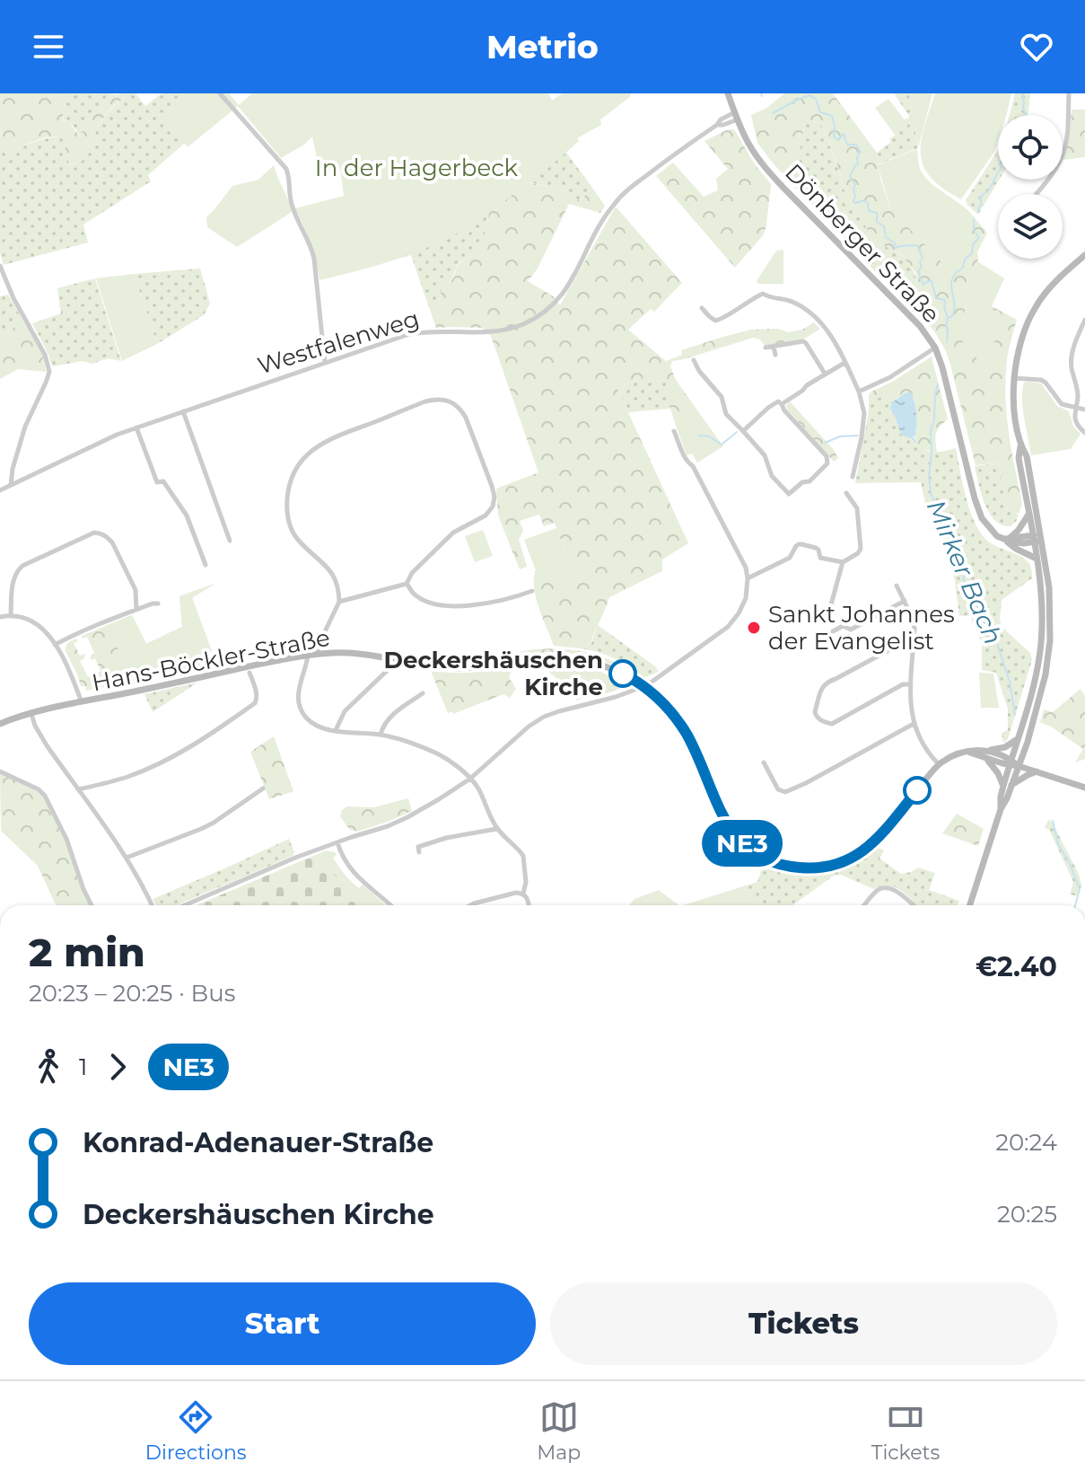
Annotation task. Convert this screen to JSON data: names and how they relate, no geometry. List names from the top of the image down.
{
  "streets": {
    "street": ["Dönberger Straße", "Westfalenweg", "Hans-Böckler-Straße"]
  },
  "crossings": [
    ["Dönberger Straße", "Westfalenweg"]
  ],
  "water": ["Mirker Bach"],
  "parks": ["In der Hagerbeck"],
  "places": ["Sankt Johannes der Evangelist", "Deckershäuschen Kirche"],
  "lines": ["bus line NE3"],
  "page": {
    "header": "Metrio",
    "on_map": "NE3",
    "heading": ["2 min", "20:23 – 20:25 · Bus", "€2.40"],
    "legs": ["1", "NE3"],
    "list": [
      {
        "name": "Konrad-Adenauer-Straße",
        "value": "20:24"
      },
      {
        "name": "Deckershäuschen Kirche",
        "value": "20:25"
      }
    ],
    "buttons": ["Start", "Tickets"],
    "tabs": ["Directions", "Map", "Tickets"]
  }
}
